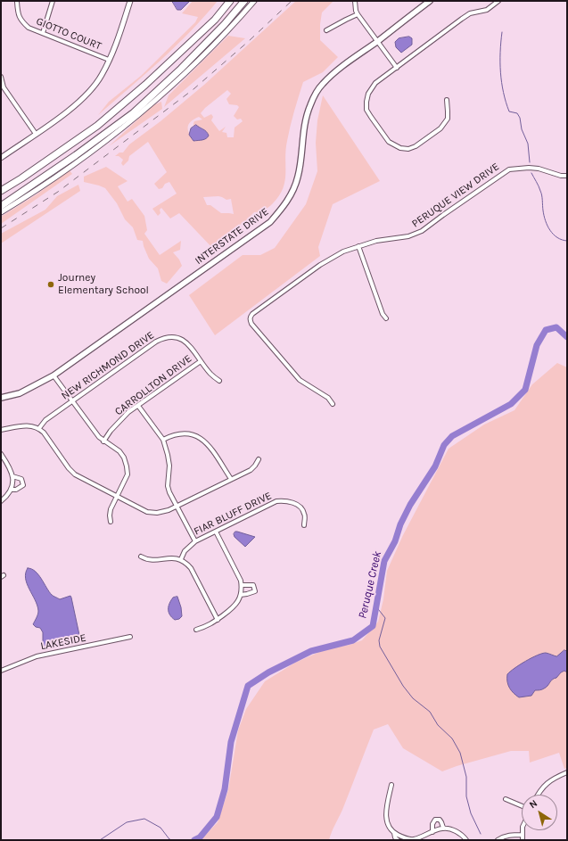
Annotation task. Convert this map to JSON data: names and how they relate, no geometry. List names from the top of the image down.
{
  "streets": {
    "main road": ["INTERSTATE DRIVE"],
    "street": [
      "GIOTTO COURT",
      "PERUQUE VIEW DRIVE",
      "NEW RICHMOND DRIVE",
      "CARROLLTON DRIVE",
      "FIAR BLUFF DRIVE",
      "LAKESIDE"
    ]
  },
  "crossings": [
    ["NEW RICHMOND DRIVE", "CARROLLTON DRIVE"]
  ],
  "water": ["Peruque Creek"],
  "places": ["Journey Elementary School"],
  "north": "top left"
}
